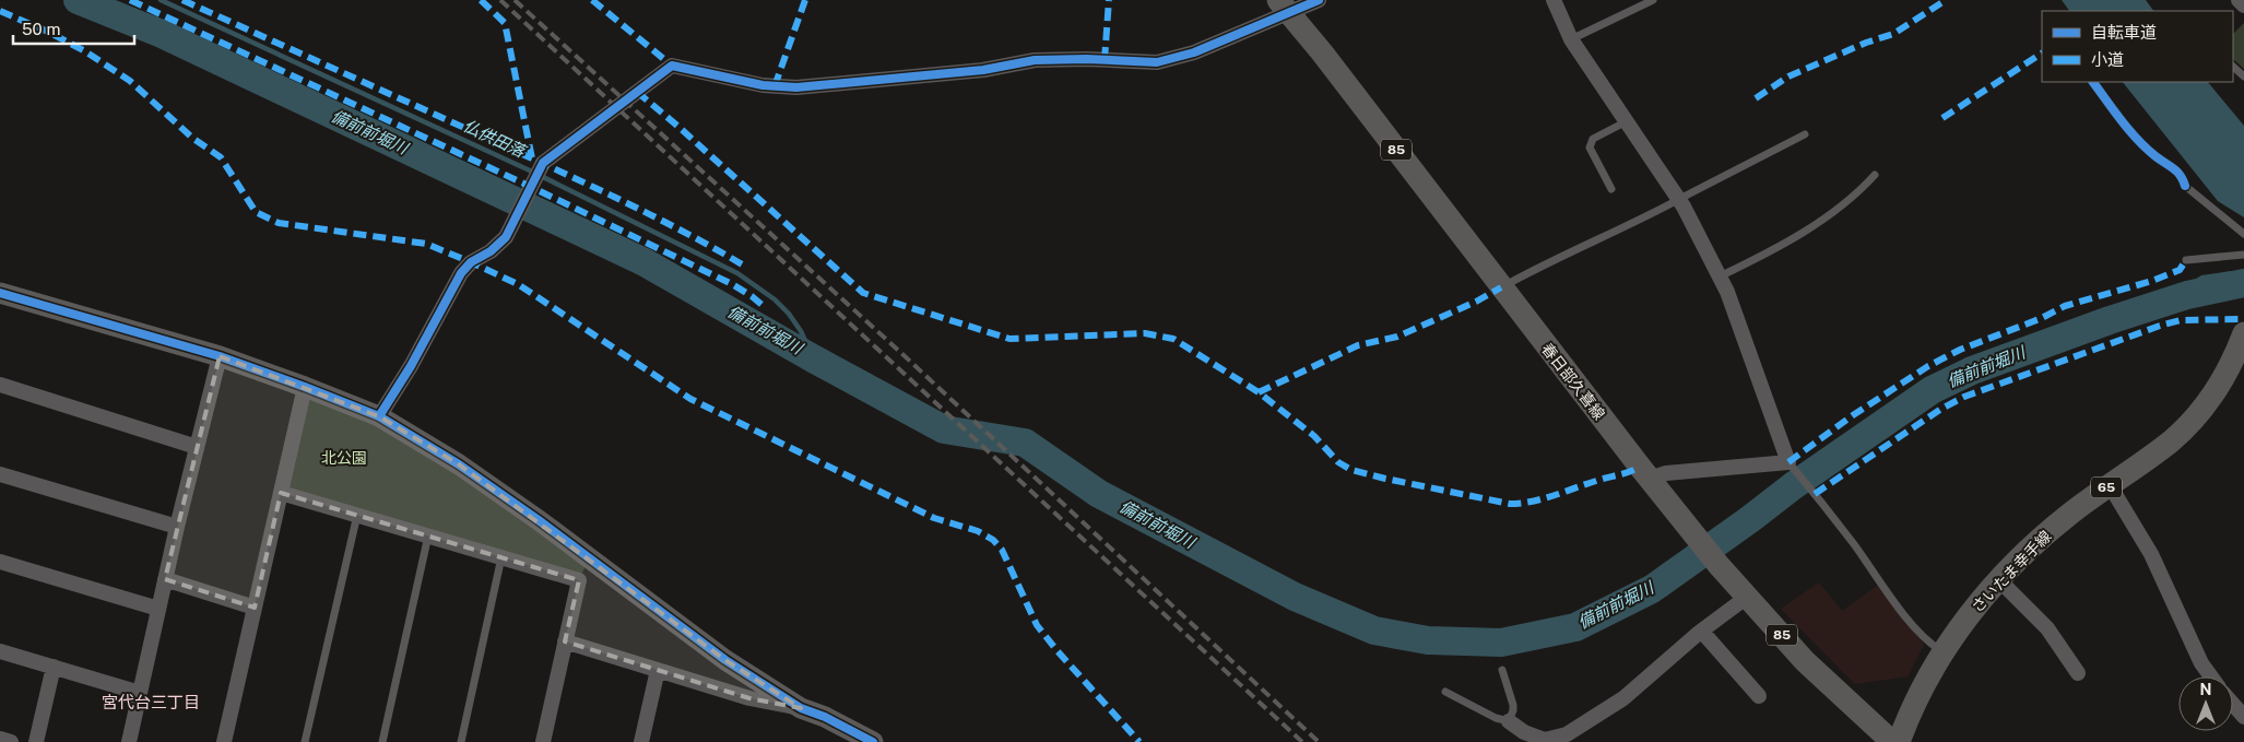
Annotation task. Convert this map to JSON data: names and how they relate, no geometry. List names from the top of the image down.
{
  "streets": {
    "main road": [
      "85",
      "春日部久喜線",
      "65",
      "さいたま幸手線"
    ]
  },
  "districts": ["宮代台三丁目"],
  "water": ["備前前堀川", "仏供田落"],
  "parks": ["北公園"],
  "legend": ["自転車道", "小道"],
  "scale_bar": "50 m",
  "north": "top"
}
